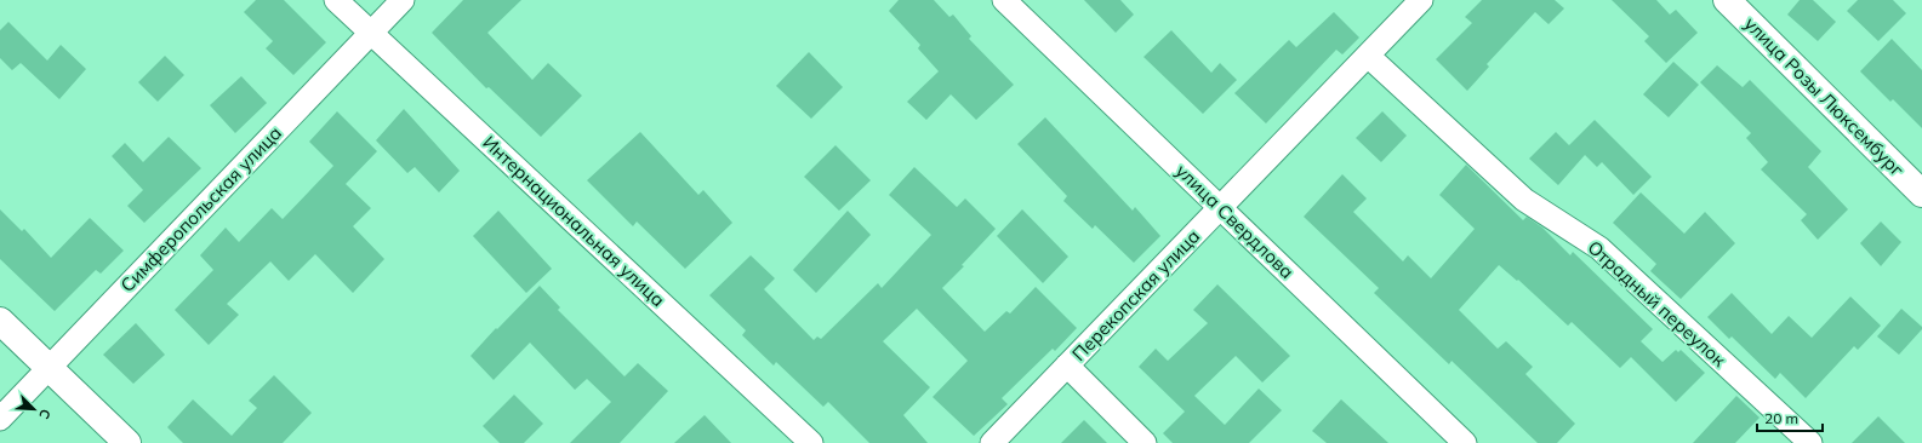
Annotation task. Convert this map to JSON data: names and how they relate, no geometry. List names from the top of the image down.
{
  "streets": {
    "main road": ["улица Розы Люксембург"],
    "street": [
      "Симферопольская улица",
      "Интернациональная улица",
      "улица Свердлова",
      "Перекопская улица",
      "Отрадный переулок"
    ]
  },
  "crossings": [
    ["Симферопольская улица", "Интернациональная улица"],
    ["улица Свердлова", "Перекопская улица"],
    ["Перекопская улица", "Отрадный переулок"]
  ],
  "scale_bar": "20 m",
  "north": "bottom right"
}
